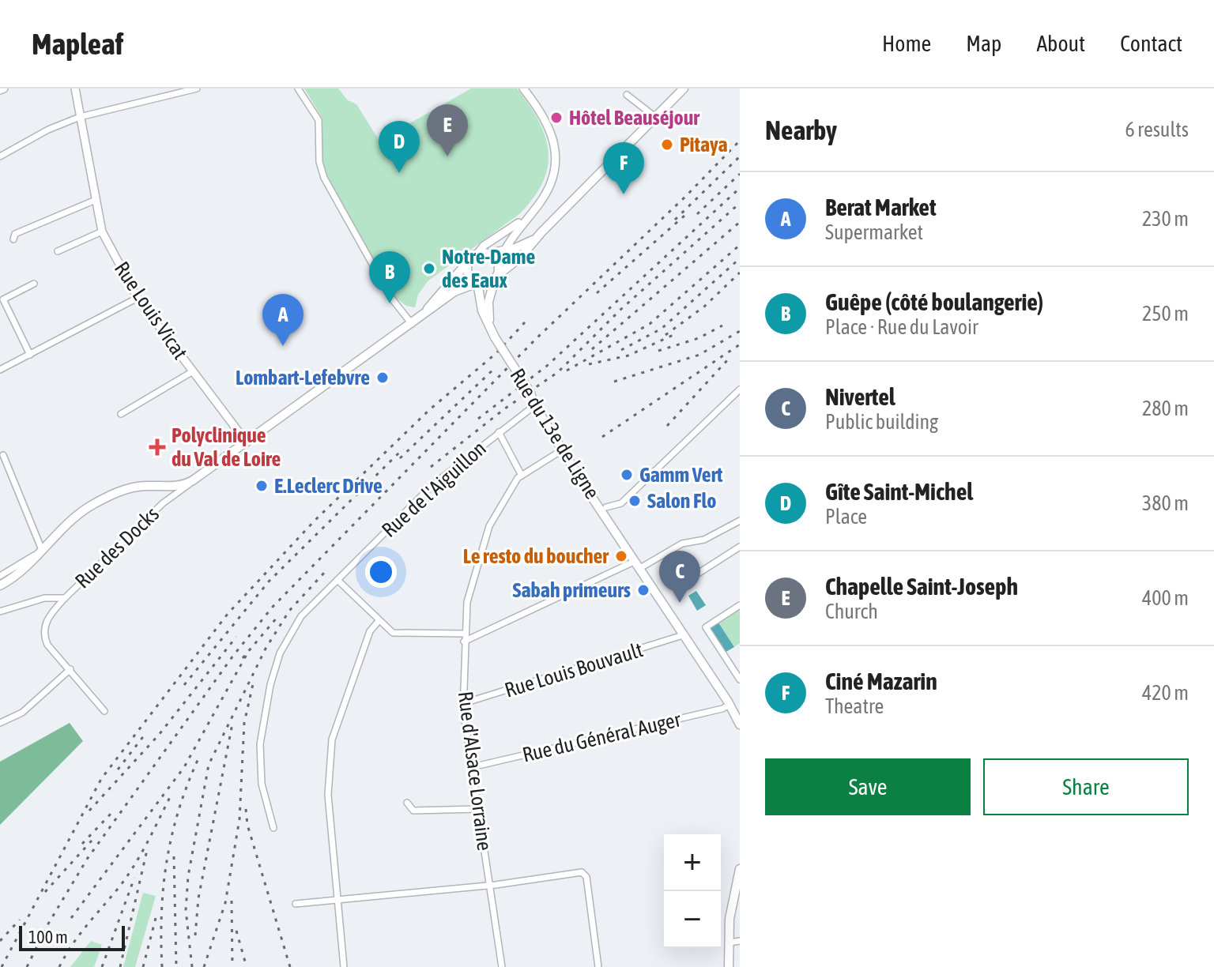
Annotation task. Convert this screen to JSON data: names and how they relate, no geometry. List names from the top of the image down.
{
  "streets": {
    "main road": ["Rue du 13e de Ligne"],
    "street": [
      "Rue Louis Vicat",
      "Rue de l'Aiguillon",
      "Rue des Docks",
      "Rue Louis Bouvault",
      "Rue du Général Auger",
      "Rue d'Alsace Lorraine"
    ]
  },
  "crossings": [
    ["Rue du 13e de Ligne", "Rue de l'Aiguillon"],
    ["Rue du 13e de Ligne", "Rue Louis Bouvault"],
    ["Rue du 13e de Ligne", "Rue du Général Auger"],
    ["Rue du 13e de Ligne", "Rue d'Alsace Lorraine"],
    ["Rue Louis Bouvault", "Rue d'Alsace Lorraine"],
    ["Rue du Général Auger", "Rue d'Alsace Lorraine"]
  ],
  "places": {
    "other": [
      "Hôtel Beauséjour",
      "Pitaya",
      "Notre-Dame des Eaux",
      "Lombart-Lefebvre",
      "Gamm Vert",
      "E.Leclerc Drive",
      "Salon Flo",
      "Le resto du boucher",
      "Sabah primeurs"
    ],
    "health": ["Polyclinique du Val de Loire"]
  },
  "scale_bar": "100 m",
  "page": {
    "header": "Mapleaf",
    "nav": [
      "Home",
      "Map",
      "About",
      "Contact"
    ],
    "heading": ["Nearby", "6 results"],
    "pins": [
      "E",
      "D",
      "F",
      "B",
      "A",
      "C"
    ],
    "list": [
      {
        "mark": "A",
        "name": "Berat Market",
        "note": "Supermarket",
        "value": "230 m"
      },
      {
        "mark": "B",
        "name": "Guêpe (côté boulangerie)",
        "note": "Place · Rue du Lavoir",
        "value": "250 m"
      },
      {
        "mark": "C",
        "name": "Nivertel",
        "note": "Public building",
        "value": "280 m"
      },
      {
        "mark": "D",
        "name": "Gîte Saint-Michel",
        "note": "Place",
        "value": "380 m"
      },
      {
        "mark": "E",
        "name": "Chapelle Saint-Joseph",
        "note": "Church",
        "value": "400 m"
      },
      {
        "mark": "F",
        "name": "Ciné Mazarin",
        "note": "Theatre",
        "value": "420 m"
      }
    ],
    "buttons": ["Save", "Share"],
    "map_buttons": ["+", "−"],
    "scale": "100 m"
  }
}
